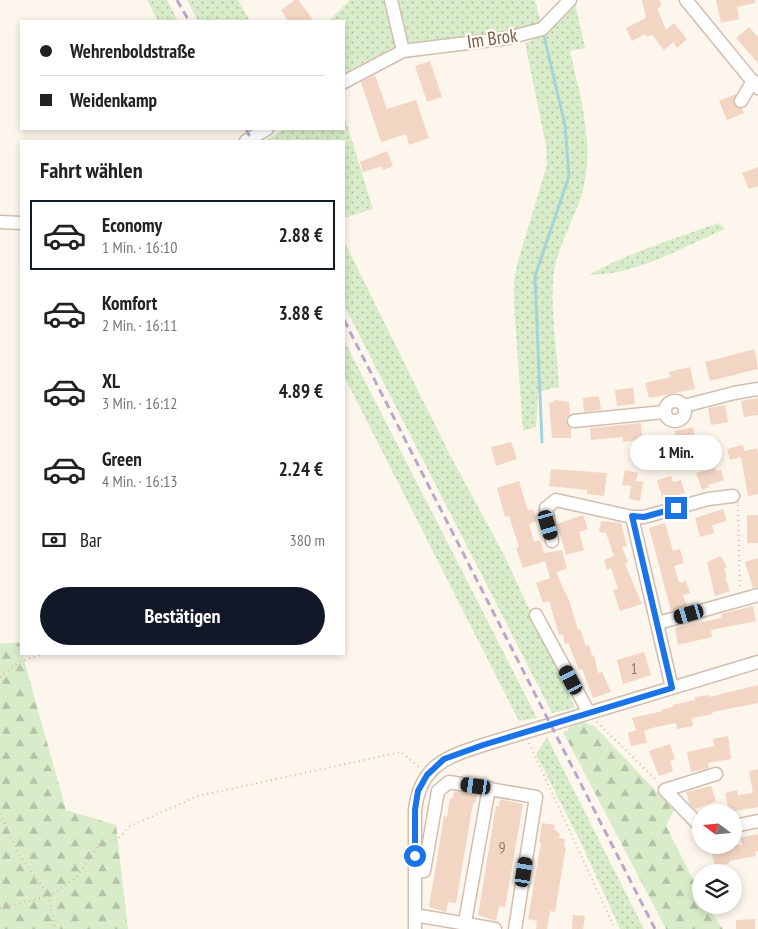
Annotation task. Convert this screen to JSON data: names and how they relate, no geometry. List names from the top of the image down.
{
  "streets": {
    "street": ["Im Brok"]
  },
  "house_numbers": ["1", "9"],
  "north": "left",
  "page": {
    "banner": ["Wehrenboldstraße", "Weidenkamp"],
    "heading": "Fahrt wählen",
    "list": [
      {
        "name": "Economy",
        "note": "1 Min. · 16:10",
        "value": "2.88 €"
      },
      {
        "name": "Komfort",
        "note": "2 Min. · 16:11",
        "value": "3.88 €"
      },
      {
        "name": "XL",
        "note": "3 Min. · 16:12",
        "value": "4.89 €"
      },
      {
        "name": "Green",
        "note": "4 Min. · 16:13",
        "value": "2.24 €"
      }
    ],
    "bubble": "1 Min.",
    "pay": ["Bar", "380 m"],
    "buttons": "Bestätigen"
  }
}
